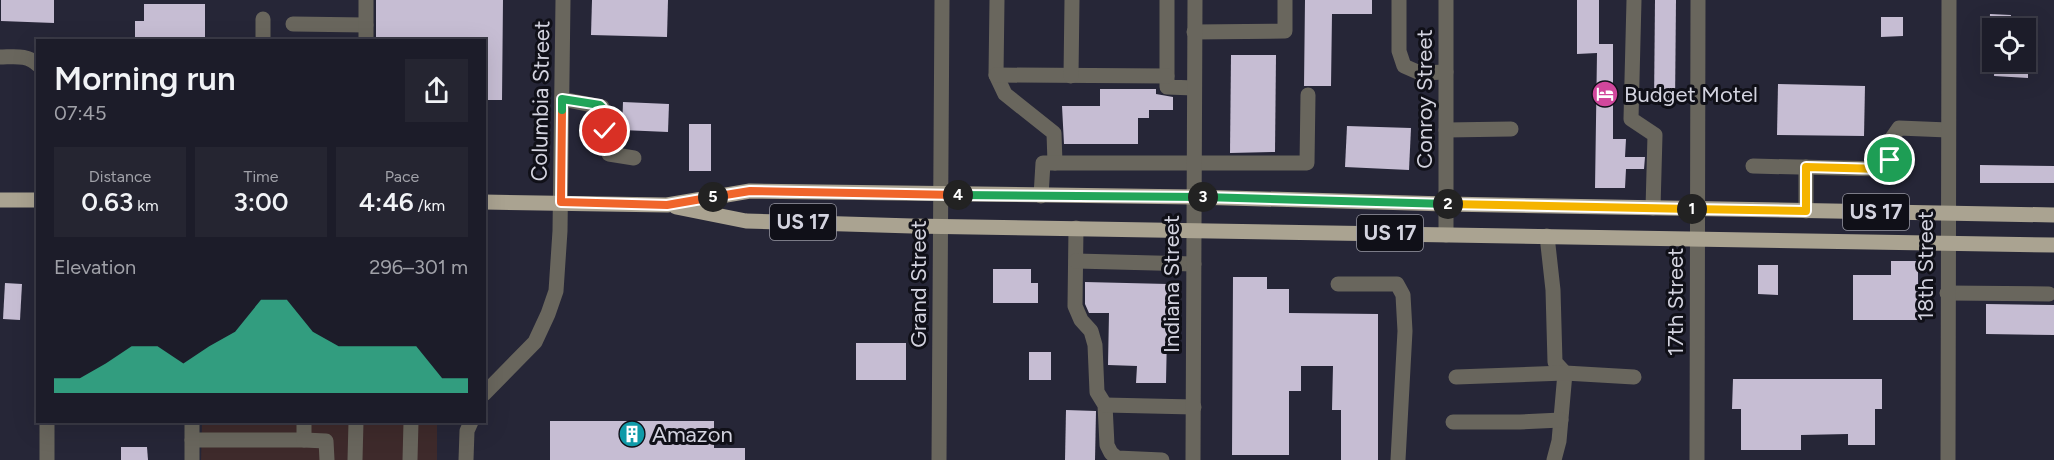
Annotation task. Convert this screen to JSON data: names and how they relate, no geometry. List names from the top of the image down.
{
  "streets": {
    "main road": ["US 17"],
    "street": [
      "Conroy Street",
      "Columbia Street",
      "18th Street",
      "Grand Street",
      "Indiana Street",
      "17th Street"
    ]
  },
  "crossings": [
    ["Conroy Street", "US 17"],
    ["Columbia Street", "US 17"],
    ["US 17", "18th Street"],
    ["US 17", "Grand Street"],
    ["US 17", "Indiana Street"],
    ["US 17", "17th Street"]
  ],
  "places": {
    "hotel": ["Budget Motel"],
    "building": ["Amazon"]
  },
  "page": {
    "heading": ["Morning run", "07:45"],
    "stats": [
      ["Distance", "0.63 km"],
      ["Time", "3:00"],
      ["Pace", "4:46 /km"]
    ],
    "pins": [
      "4",
      "3",
      "5",
      "2",
      "1"
    ],
    "chart": ["Elevation", "296–301 m"]
  }
}
